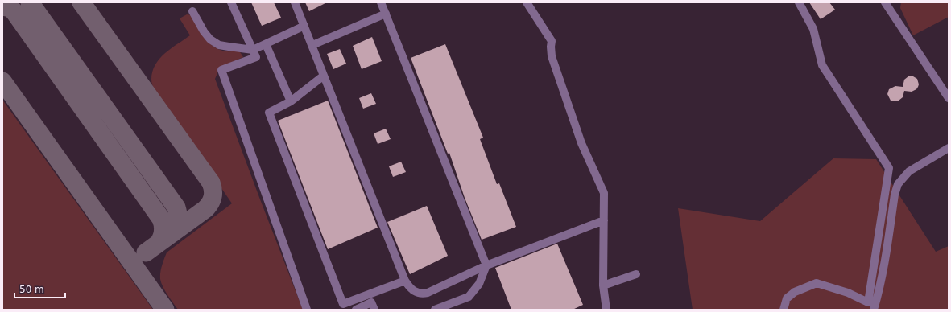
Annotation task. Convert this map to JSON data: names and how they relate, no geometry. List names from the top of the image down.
{
  "scale_bar": "50 m"
}
